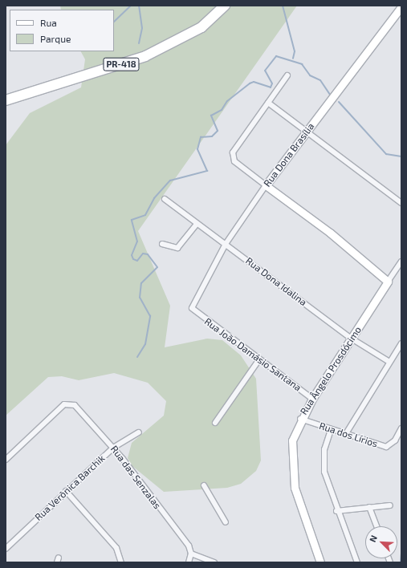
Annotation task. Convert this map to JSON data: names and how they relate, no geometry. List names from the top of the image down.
{
  "streets": {
    "highway": ["PR-418"],
    "street": [
      "Rua Dona Brasília",
      "Rua Dona Idalina",
      "Rua João Damásio Santana",
      "Rua Ângelo Prosdócimo",
      "Rua dos Lírios",
      "Rua das Senzalas",
      "Rua Verônica Barchik"
    ]
  },
  "crossings": [
    ["Rua Dona Brasília", "Rua Dona Idalina"],
    ["Rua Dona Brasília", "Rua João Damásio Santana"],
    ["Rua Dona Idalina", "Rua Ângelo Prosdócimo"],
    ["Rua João Damásio Santana", "Rua Ângelo Prosdócimo"],
    ["Rua Ângelo Prosdócimo", "Rua dos Lírios"],
    ["Rua das Senzalas", "Rua Verônica Barchik"]
  ],
  "legend": ["Rua", "Parque"],
  "north": "top left"
}
